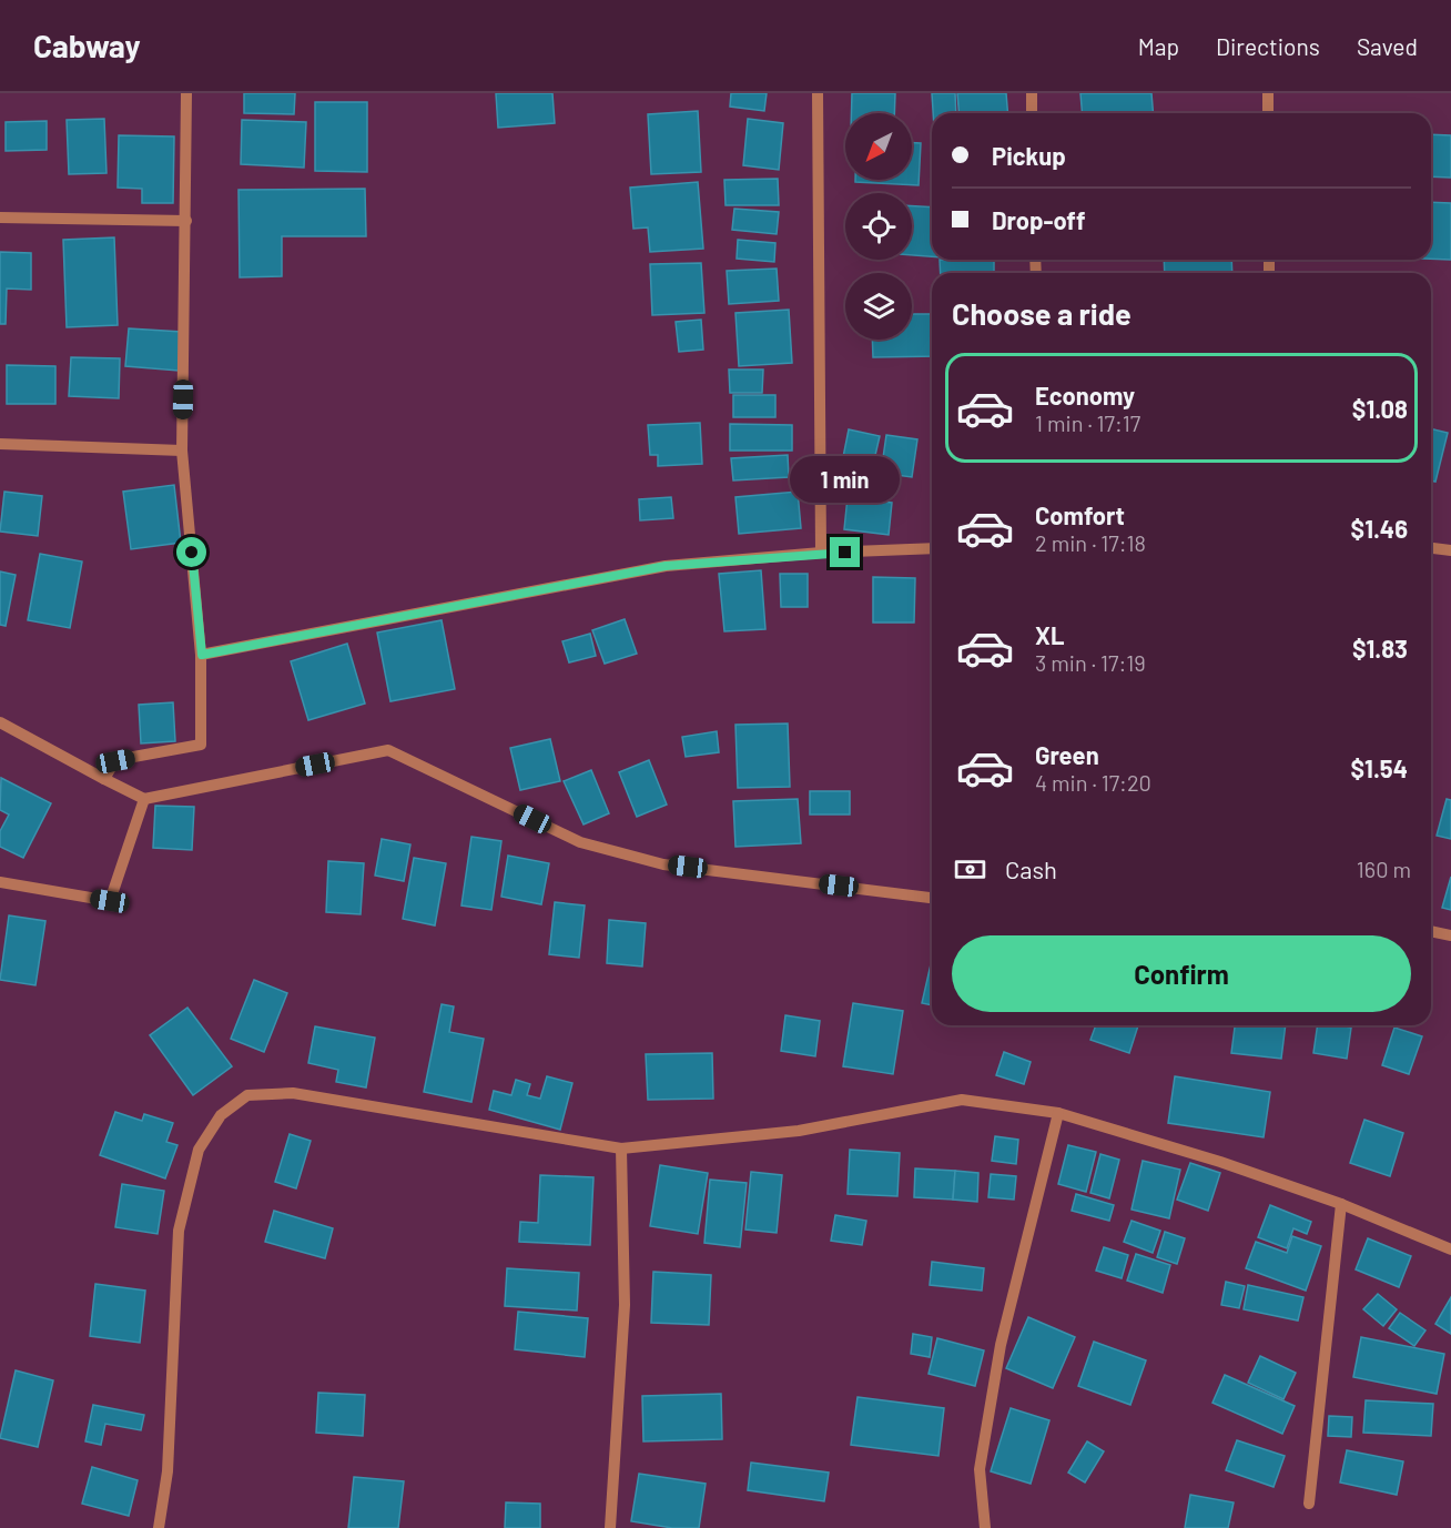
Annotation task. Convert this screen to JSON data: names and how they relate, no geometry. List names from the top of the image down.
{
  "north": "bottom left",
  "page": {
    "header": "Cabway",
    "nav": ["Map", "Directions", "Saved"],
    "banner": ["Pickup", "Drop-off"],
    "heading": "Choose a ride",
    "list": [
      {
        "name": "Economy",
        "note": "1 min · 17:17",
        "value": "$1.08"
      },
      {
        "name": "Comfort",
        "note": "2 min · 17:18",
        "value": "$1.46"
      },
      {
        "name": "XL",
        "note": "3 min · 17:19",
        "value": "$1.83"
      },
      {
        "name": "Green",
        "note": "4 min · 17:20",
        "value": "$1.54"
      }
    ],
    "bubble": "1 min",
    "pay": ["Cash", "160 m"],
    "buttons": "Confirm"
  }
}
